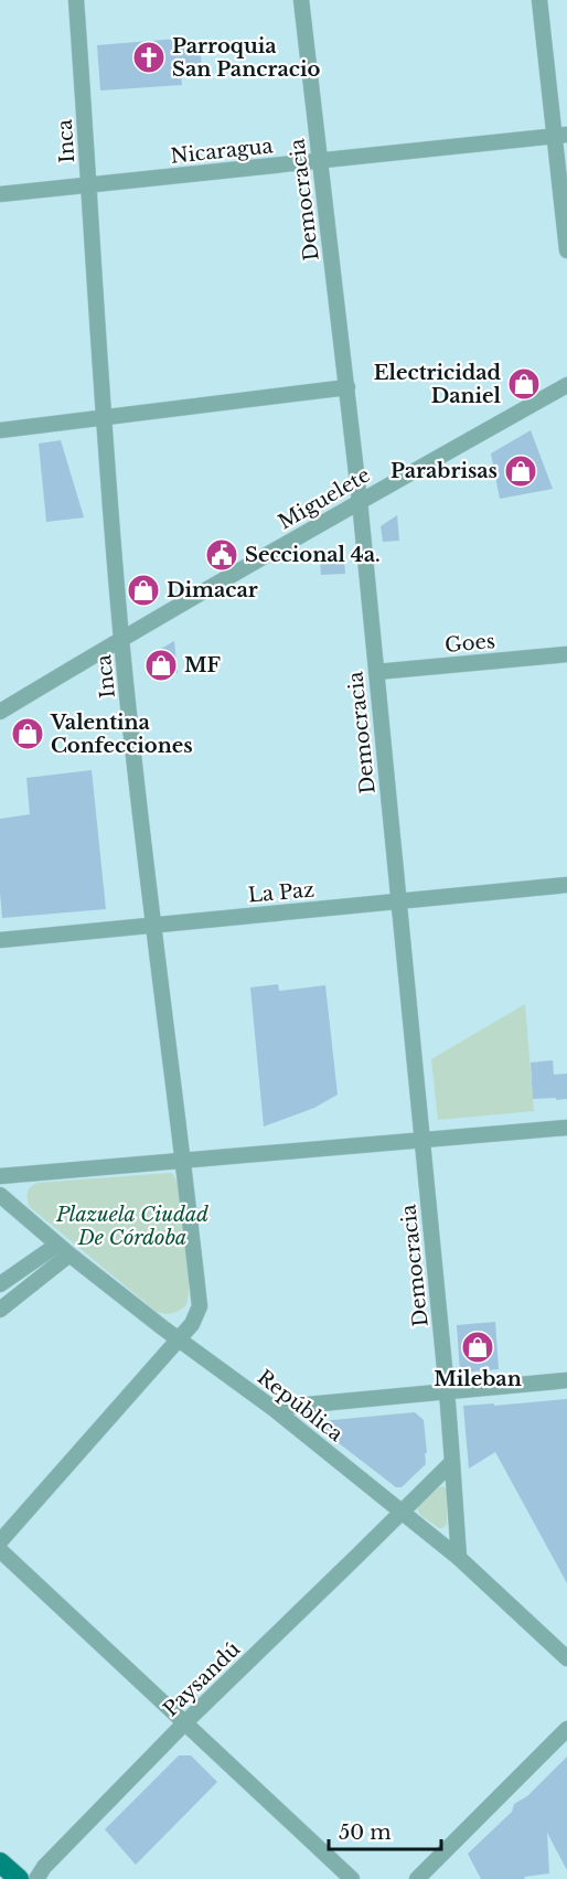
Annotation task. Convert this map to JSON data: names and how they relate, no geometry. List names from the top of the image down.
{
  "streets": {
    "street": [
      "Inca",
      "Nicaragua",
      "Democracia",
      "Miguelete",
      "Goes",
      "La Paz",
      "República",
      "Paysandú"
    ]
  },
  "crossings": [
    ["Inca", "Nicaragua"],
    ["Inca", "Miguelete"],
    ["Inca", "La Paz"],
    ["Inca", "República"],
    ["Nicaragua", "Democracia"],
    ["Democracia", "Miguelete"],
    ["Democracia", "Goes"],
    ["Democracia", "La Paz"],
    ["Democracia", "República"],
    ["República", "Paysandú"]
  ],
  "parks": ["Plazuela Ciudad De Córdoba"],
  "places": {
    "church": ["Parroquia San Pancracio"],
    "shop": [
      "Electricidad Daniel",
      "Parabrisas",
      "Dimacar",
      "MF",
      "Valentina Confecciones",
      "Mileban"
    ],
    "public building": ["Seccional 4a."]
  },
  "scale_bar": "50 m"
}
